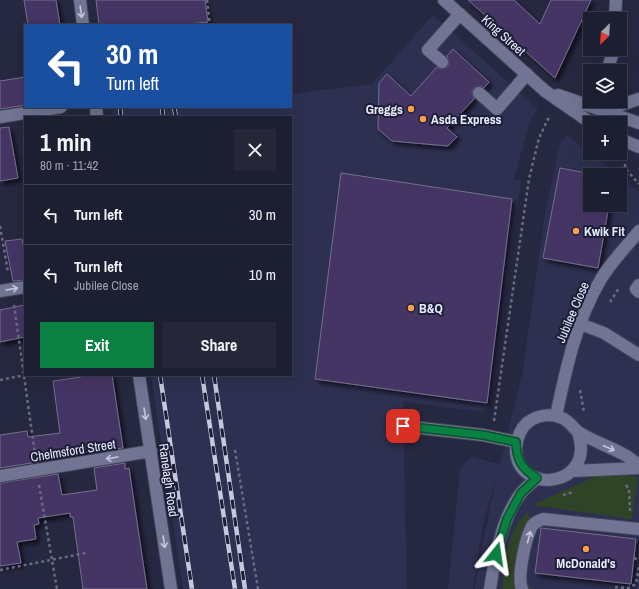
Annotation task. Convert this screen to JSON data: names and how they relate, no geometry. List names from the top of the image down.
{
  "streets": {
    "street": [
      "King Street",
      "Jubilee Close",
      "Chelmsford Street",
      "Ranelagh Road"
    ]
  },
  "crossings": [
    ["Chelmsford Street", "Ranelagh Road"]
  ],
  "one_way": ["Chelmsford Street", "Ranelagh Road"],
  "places": [
    "Greggs",
    "Asda Express",
    "Kwik Fit",
    "B&Q",
    "McDonald's"
  ],
  "north": "bottom left",
  "page": {
    "map_buttons": ["+", "−"],
    "turn": ["30 m", "Turn left"],
    "heading": ["1 min", "80 m · 11:42"],
    "list": [
      {
        "name": "Turn left",
        "value": "30 m"
      },
      {
        "name": "Turn left",
        "note": "Jubilee Close",
        "value": "10 m"
      }
    ],
    "buttons": ["Exit", "Share"]
  }
}
